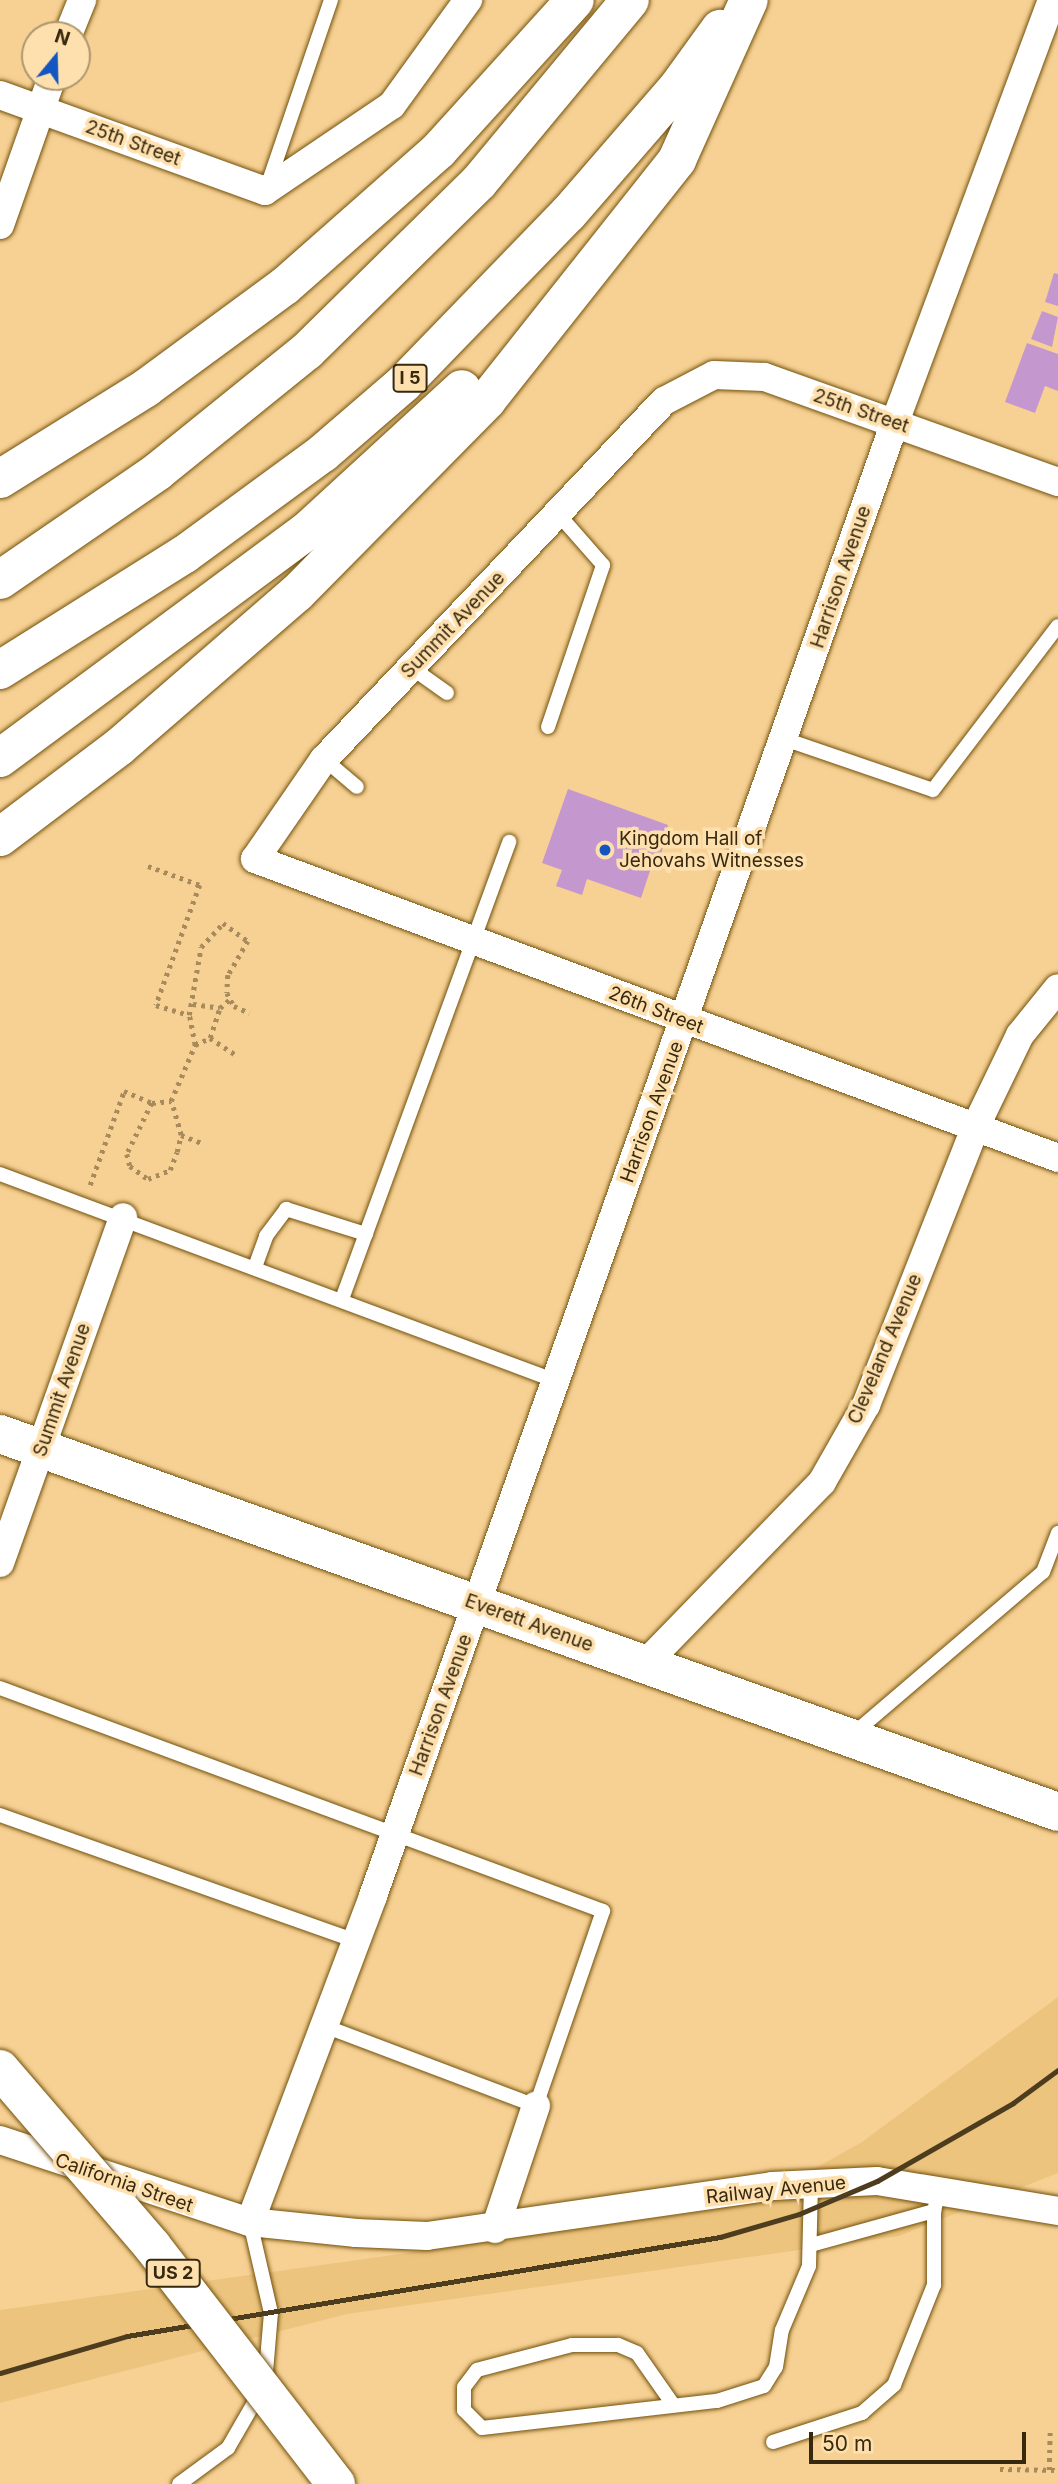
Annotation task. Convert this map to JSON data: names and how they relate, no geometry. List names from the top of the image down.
{
  "streets": {
    "main road": ["I 5", "Everett Avenue", "US 2"],
    "street": [
      "25th Street",
      "Harrison Avenue",
      "Summit Avenue",
      "26th Street",
      "Cleveland Avenue",
      "California Street",
      "Railway Avenue"
    ]
  },
  "crossings": [
    ["25th Street", "Harrison Avenue"],
    ["25th Street", "Summit Avenue"],
    ["Harrison Avenue", "26th Street"],
    ["Harrison Avenue", "Everett Avenue"],
    ["Harrison Avenue", "California Street"],
    ["Harrison Avenue", "Railway Avenue"],
    ["Summit Avenue", "26th Street"],
    ["Summit Avenue", "Everett Avenue"],
    ["26th Street", "Cleveland Avenue"],
    ["Cleveland Avenue", "Everett Avenue"],
    ["California Street", "Railway Avenue"]
  ],
  "places": ["Kingdom Hall of Jehovahs Witnesses"],
  "scale_bar": "50 m",
  "north": "top"
}
